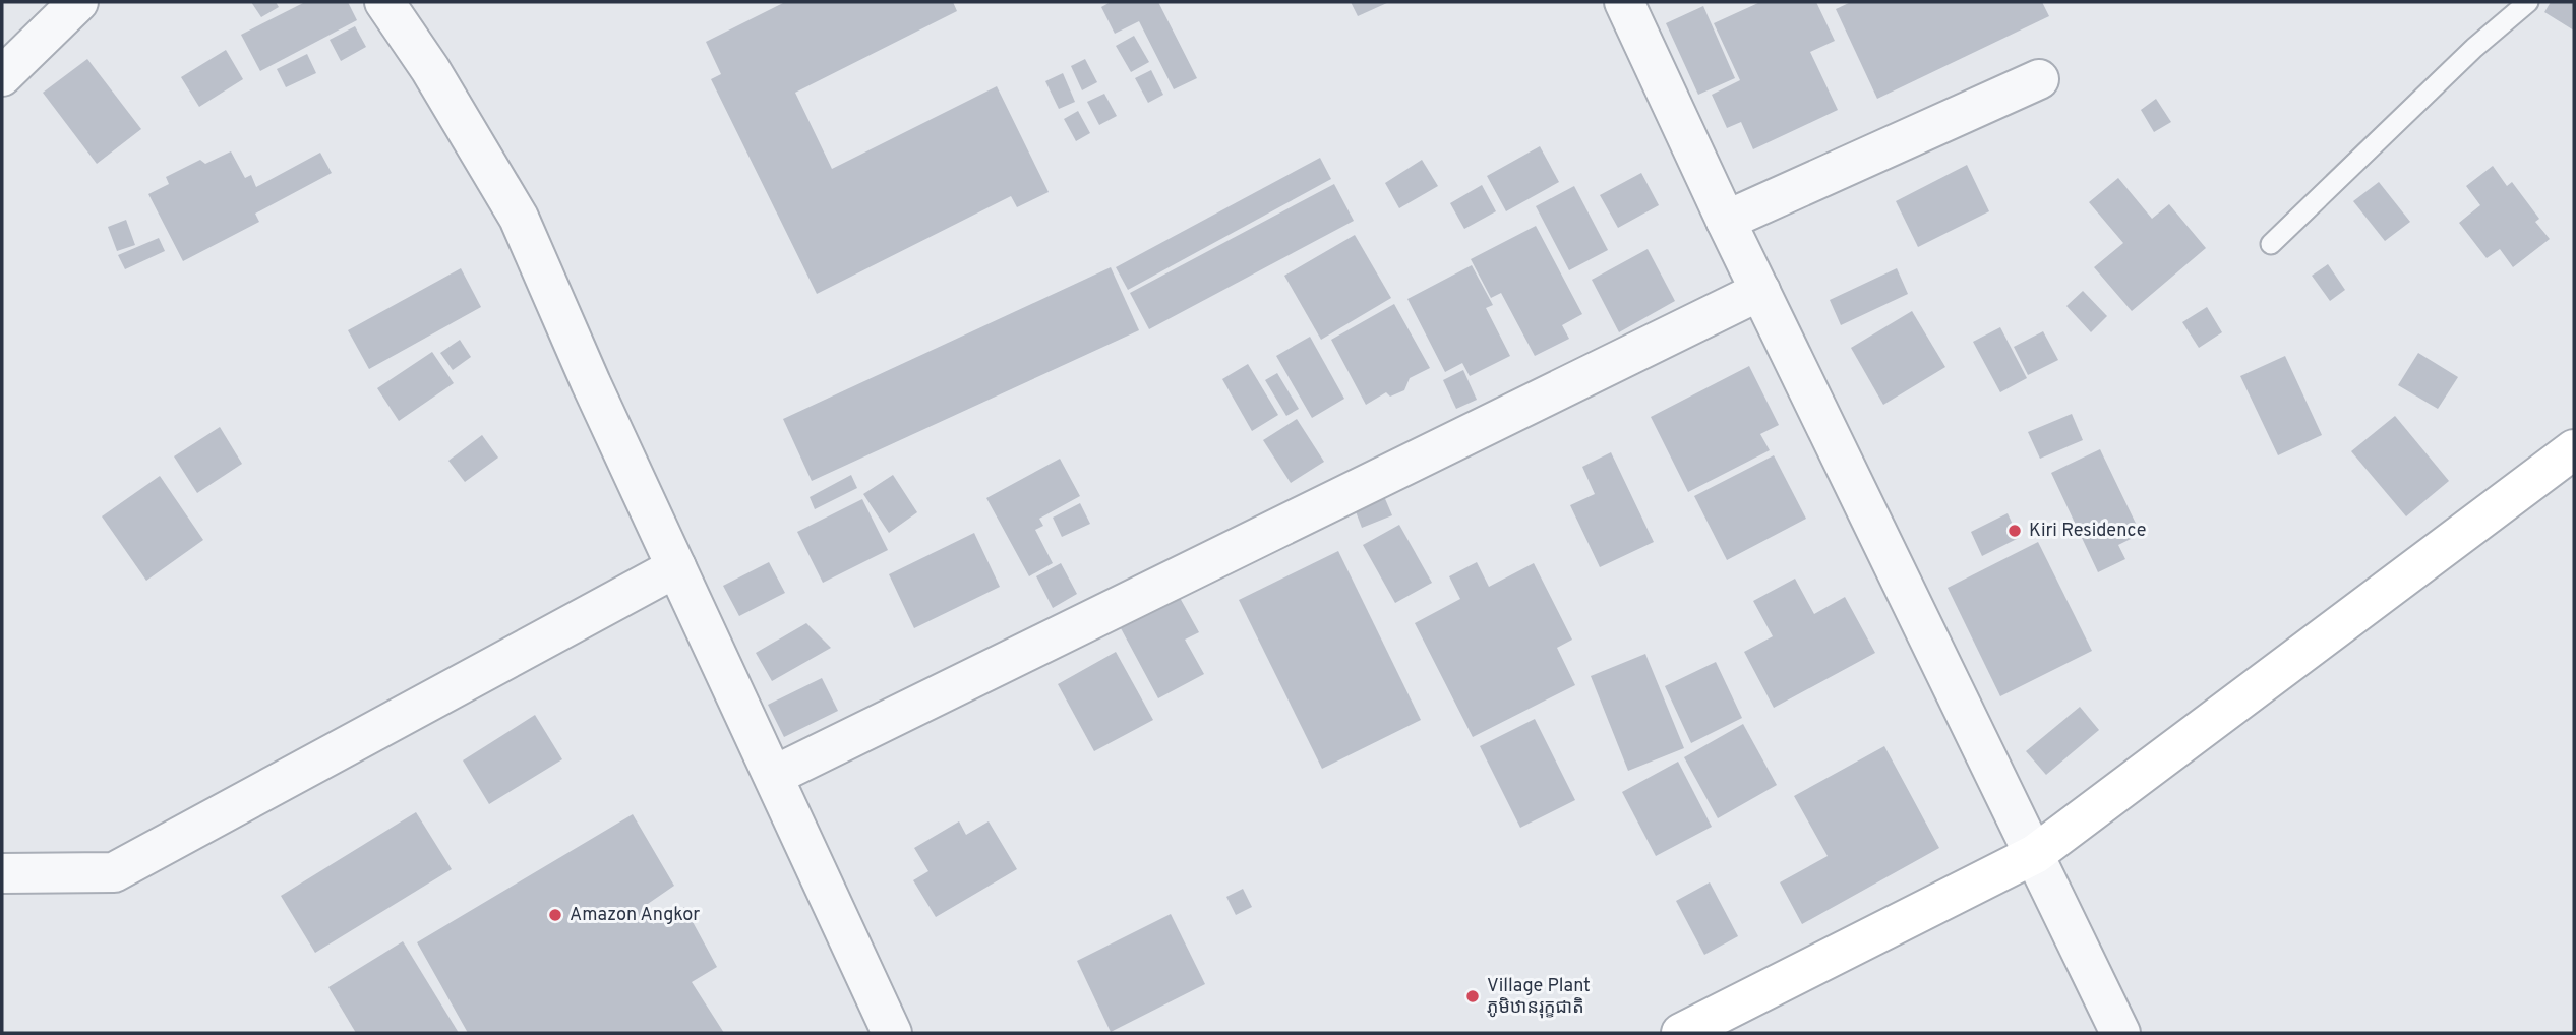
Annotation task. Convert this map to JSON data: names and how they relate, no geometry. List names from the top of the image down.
{
  "places": ["Kiri Residence", "Amazon Angkor", "Village Plant ភូមិឋានរុក្ខជាតិ"]
}
